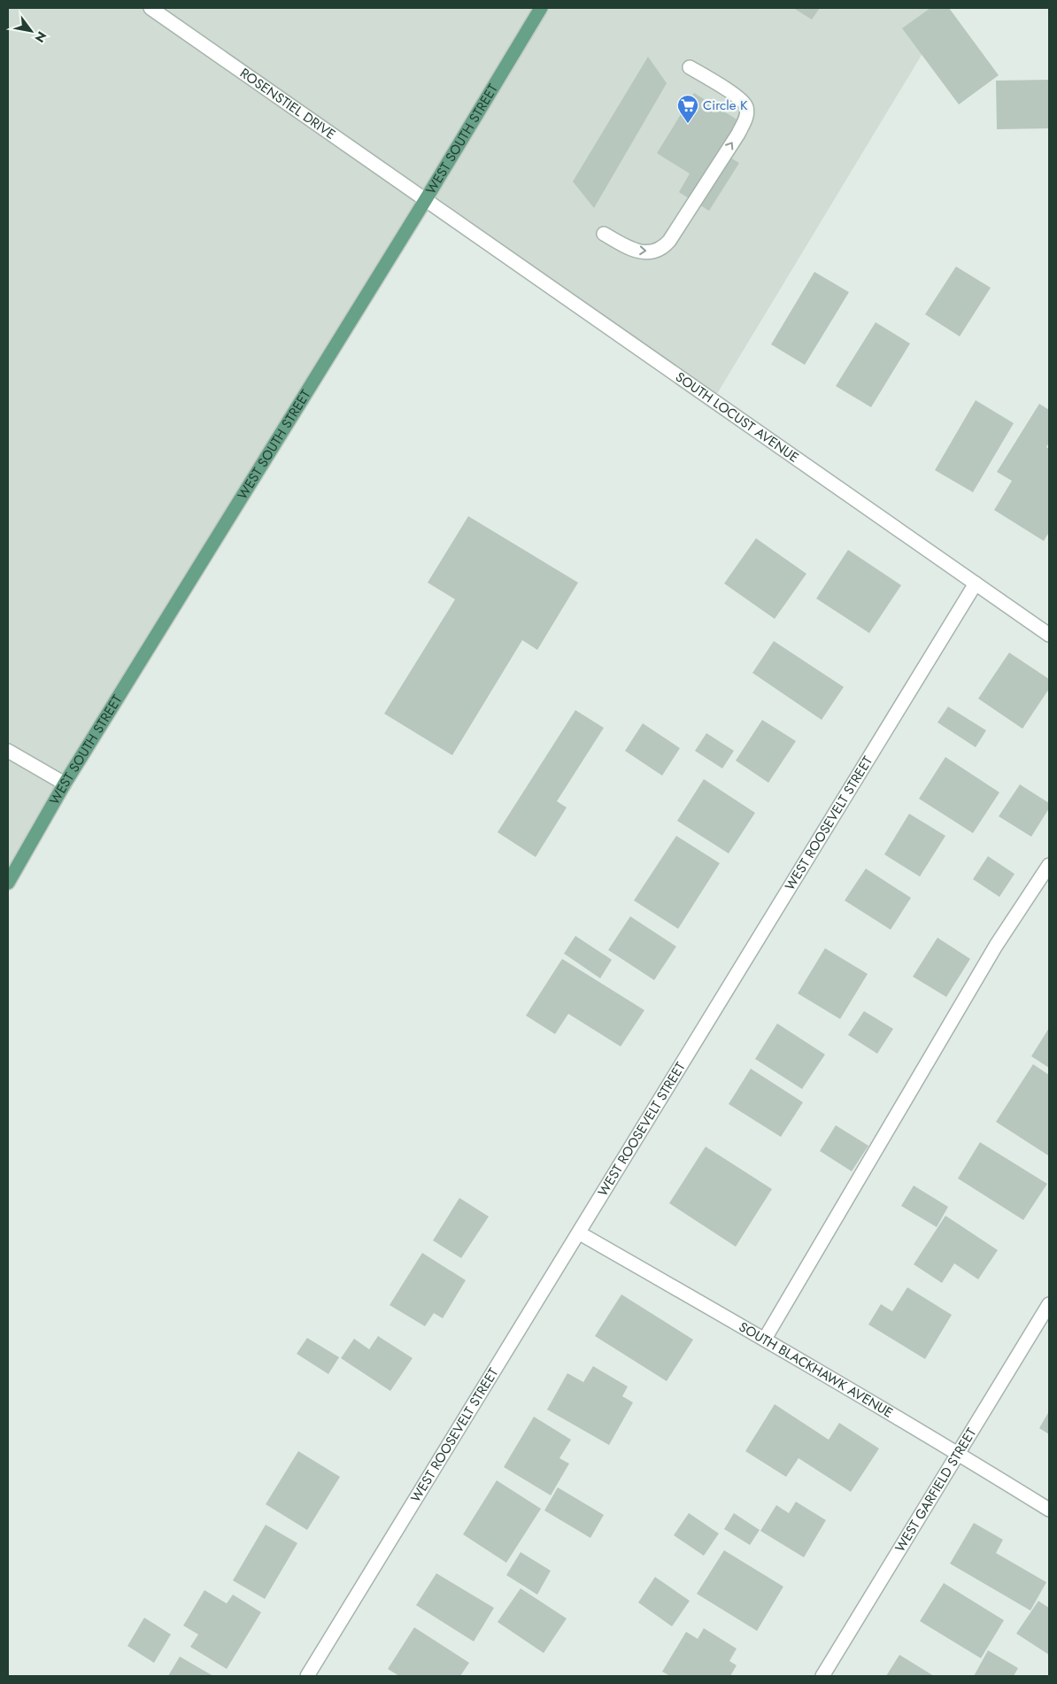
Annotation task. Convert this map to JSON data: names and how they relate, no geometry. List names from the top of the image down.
{
  "streets": {
    "main road": ["WEST SOUTH STREET"],
    "street": [
      "ROSENSTIEL DRIVE",
      "SOUTH LOCUST AVENUE",
      "WEST ROOSEVELT STREET",
      "SOUTH BLACKHAWK AVENUE",
      "WEST GARFIELD STREET"
    ]
  },
  "crossings": [
    ["ROSENSTIEL DRIVE", "WEST SOUTH STREET"],
    ["ROSENSTIEL DRIVE", "SOUTH LOCUST AVENUE"],
    ["WEST SOUTH STREET", "SOUTH LOCUST AVENUE"],
    ["SOUTH LOCUST AVENUE", "WEST ROOSEVELT STREET"],
    ["WEST ROOSEVELT STREET", "SOUTH BLACKHAWK AVENUE"],
    ["SOUTH BLACKHAWK AVENUE", "WEST GARFIELD STREET"]
  ],
  "places": {
    "supermarket": ["Circle K"]
  },
  "north": "bottom right"
}
